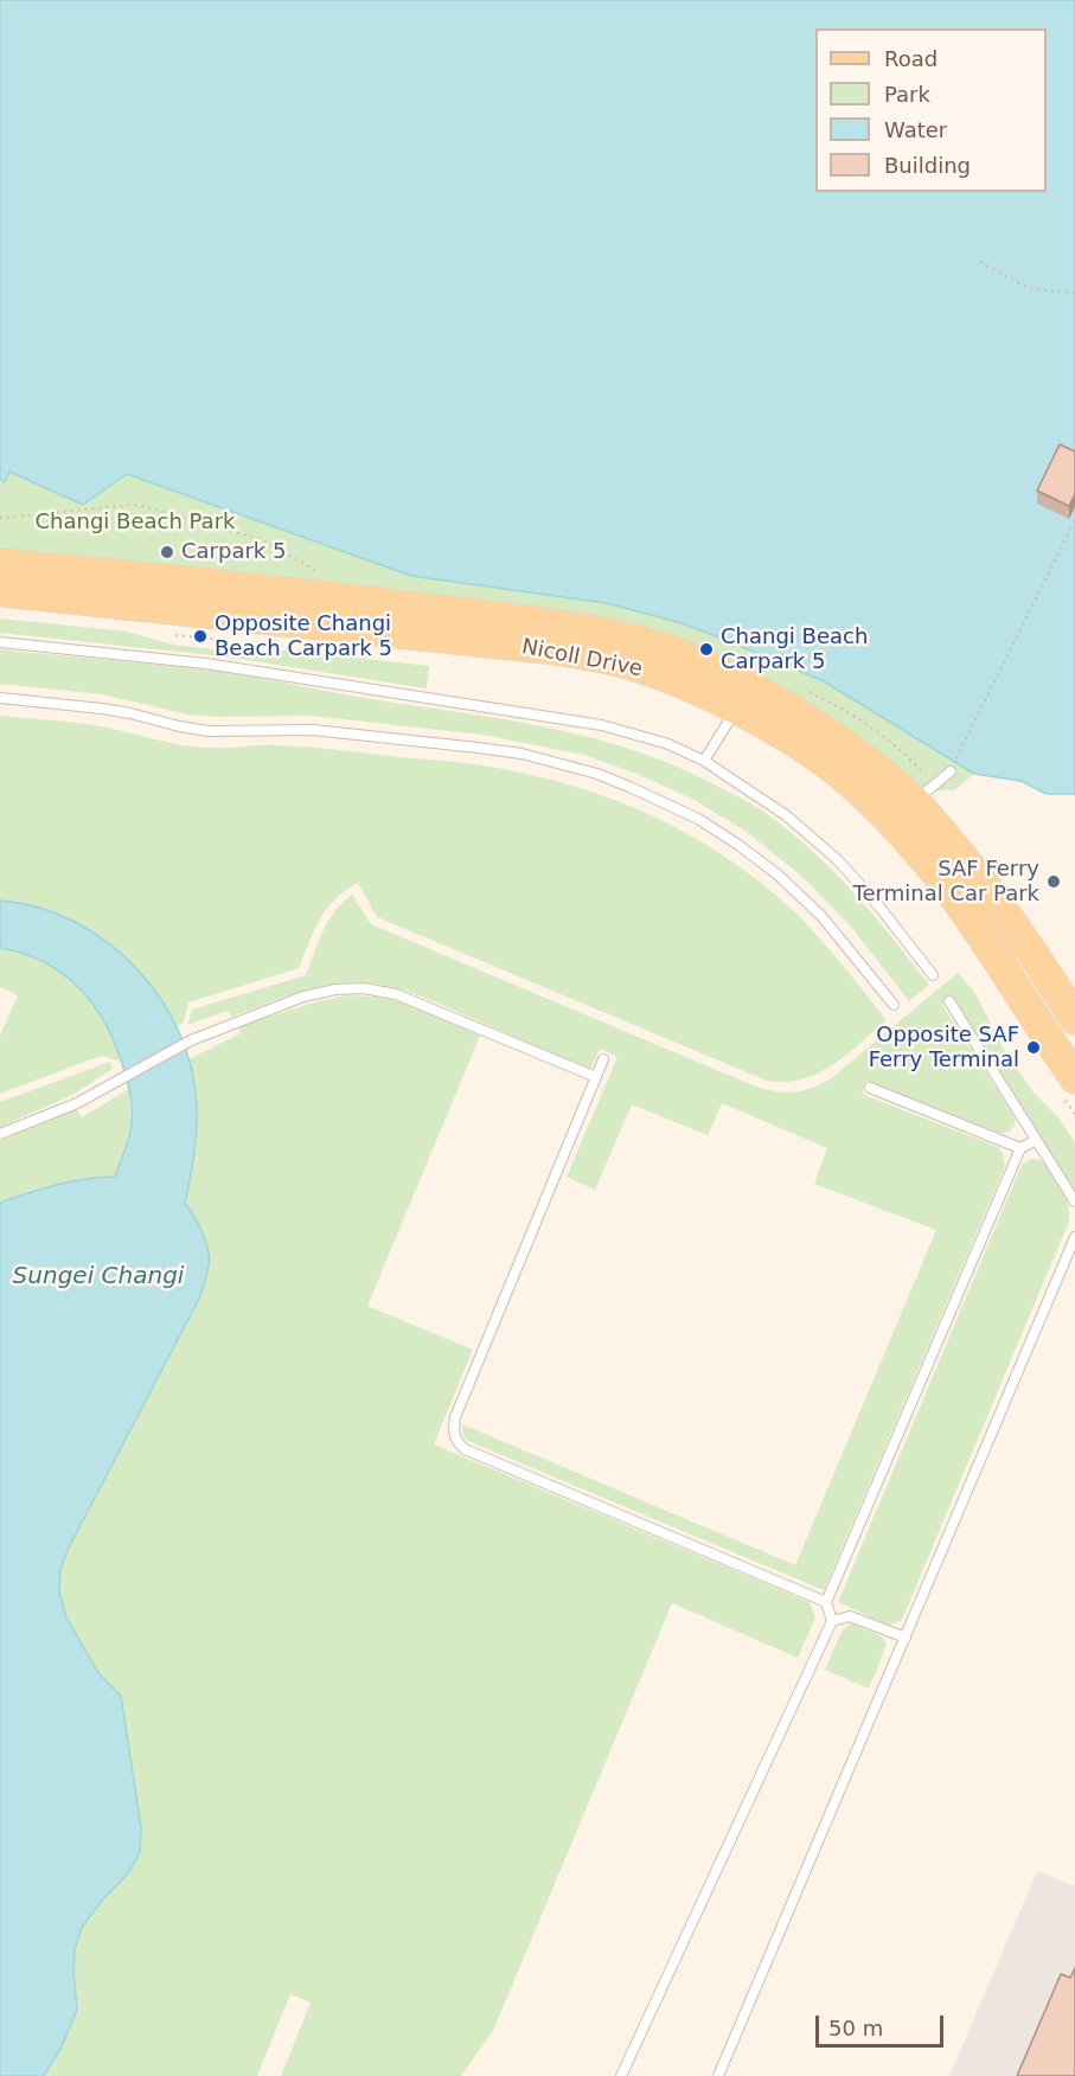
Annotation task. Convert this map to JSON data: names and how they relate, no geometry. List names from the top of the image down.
{
  "streets": {
    "main road": ["Nicoll Drive"]
  },
  "water": ["Sungei Changi"],
  "parks": ["Changi Beach Park"],
  "places": [
    "Carpark 5",
    "Opposite Changi Beach Carpark 5",
    "Changi Beach Carpark 5",
    "SAF Ferry Terminal Car Park",
    "Opposite SAF Ferry Terminal"
  ],
  "legend": [
    "Road",
    "Park",
    "Water",
    "Building"
  ],
  "scale_bar": "50 m"
}
